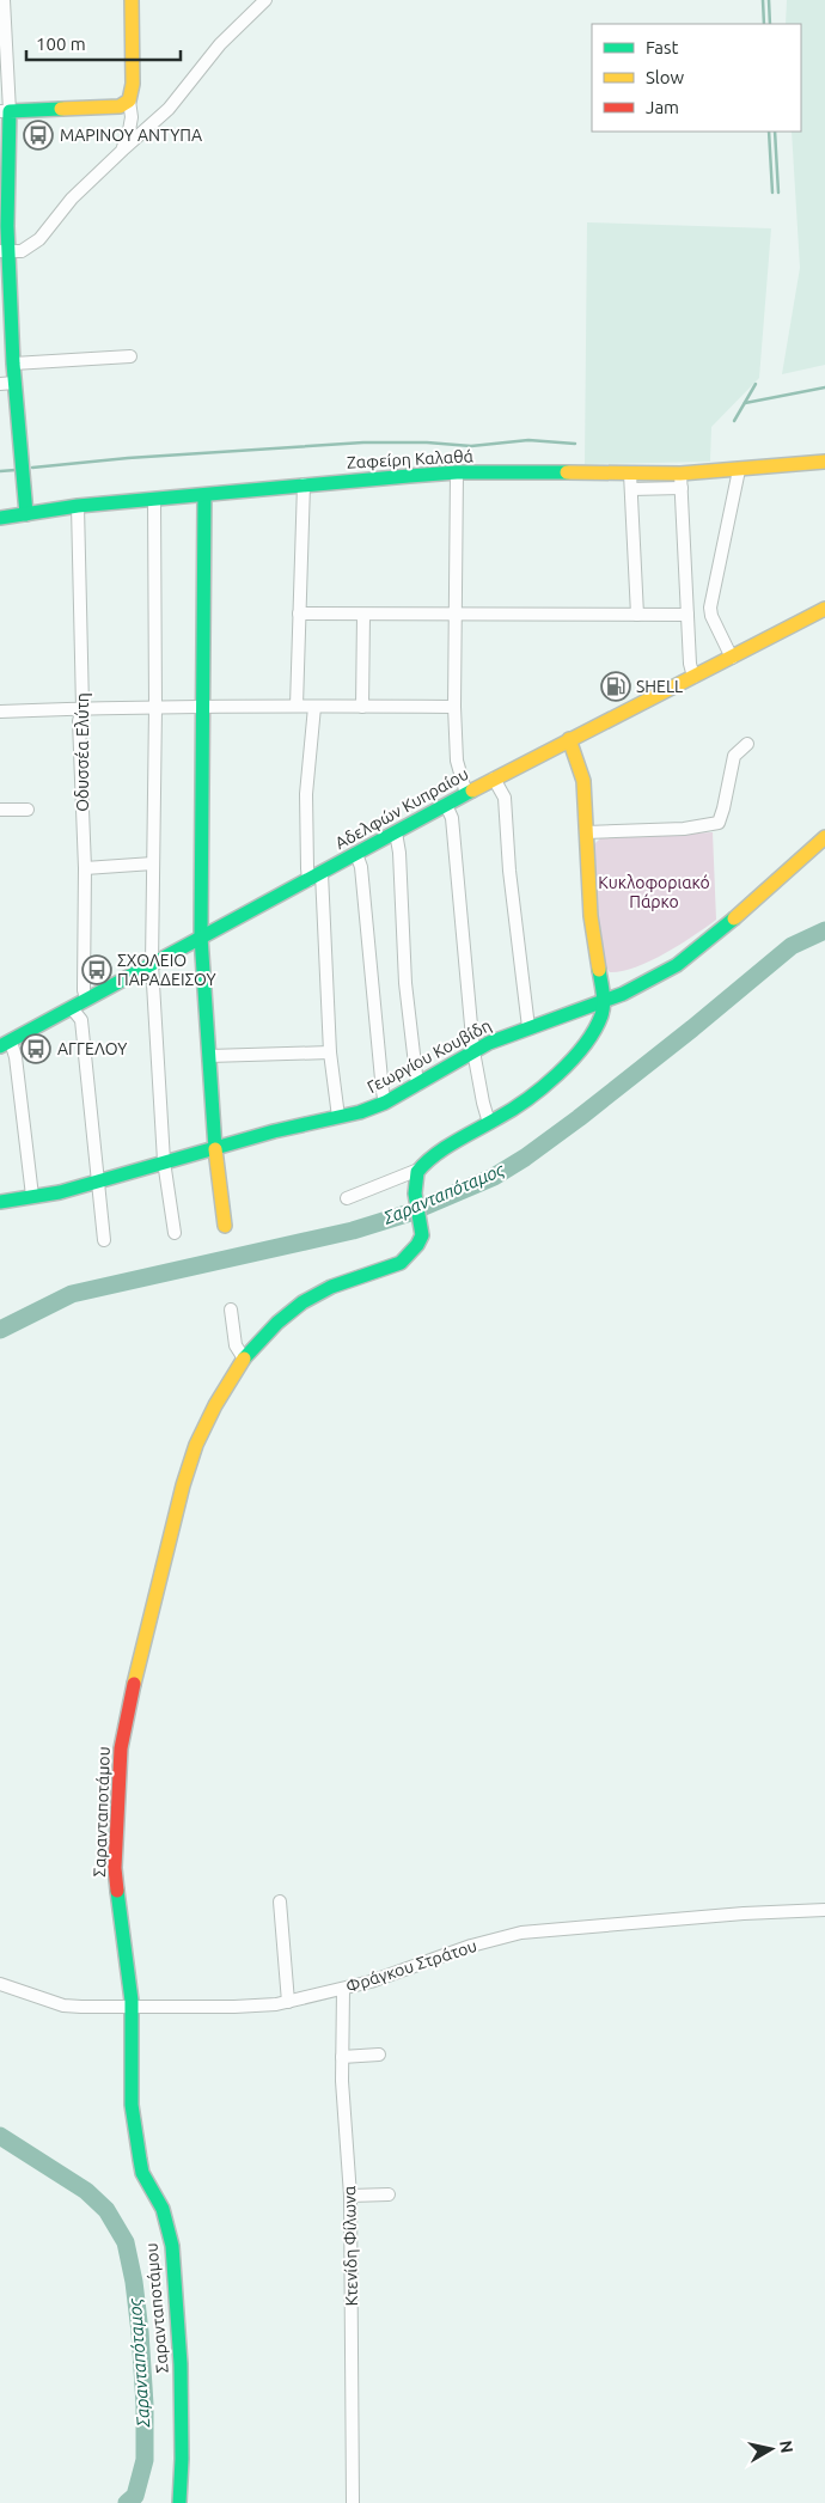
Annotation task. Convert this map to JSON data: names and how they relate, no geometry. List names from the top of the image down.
{
  "streets": {
    "street": [
      "Ζαφείρη Καλαθά",
      "Οδυσσέα Ελύτη",
      "Αδελφών Κυπραίου",
      "Γεωργίου Κουβίδη",
      "Σαρανταποτάμου",
      "Φράγκου Στράτου",
      "Κτενίδη Φίλωνα"
    ]
  },
  "crossings": [
    ["Ζαφείρη Καλαθά", "Οδυσσέα Ελύτη"],
    ["Οδυσσέα Ελύτη", "Αδελφών Κυπραίου"],
    ["Σαρανταποτάμου", "Φράγκου Στράτου"],
    ["Φράγκου Στράτου", "Κτενίδη Φίλωνα"]
  ],
  "water": ["Σαρανταπόταμος"],
  "parks": ["Κυκλοφοριακό Πάρκο"],
  "places": {
    "bus stop": ["ΜΑΡΙΝΟΥ ΑΝΤΥΠΑ", "ΣΧΟΛΕΙΟ ΠΑΡΑΔΕΙΣΟΥ", "ΑΓΓΕΛΟΥ"],
    "fuel station": ["SHELL"]
  },
  "legend": ["Fast", "Slow", "Jam"],
  "scale_bar": "100 m",
  "north": "right"
}
